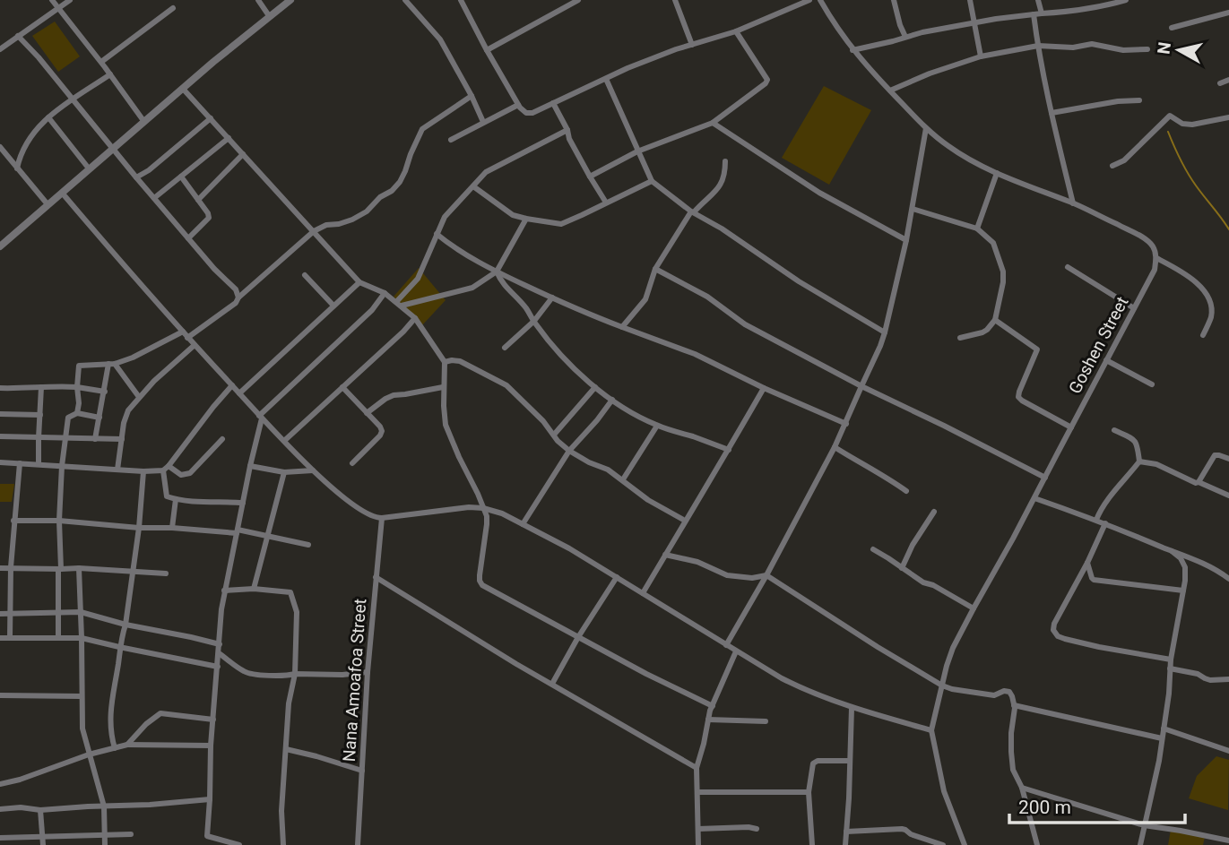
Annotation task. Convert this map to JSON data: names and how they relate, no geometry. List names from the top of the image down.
{
  "streets": {
    "street": ["Goshen Street", "Nana Amoafoa Street"]
  },
  "scale_bar": "200 m",
  "north": "left"
}
